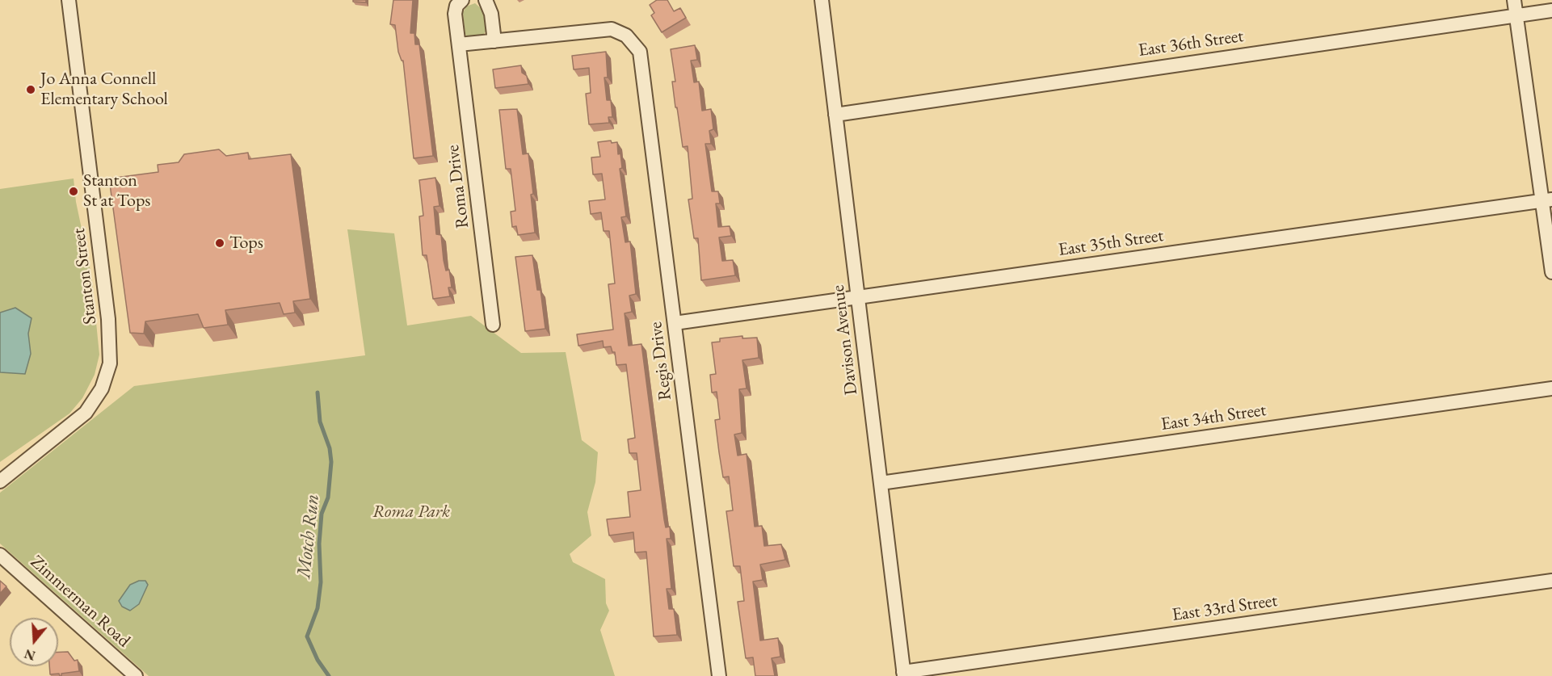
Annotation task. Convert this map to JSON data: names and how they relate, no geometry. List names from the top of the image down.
{
  "streets": {
    "street": [
      "East 36th Street",
      "Roma Drive",
      "East 35th Street",
      "Stanton Street",
      "Davison Avenue",
      "Regis Drive",
      "East 34th Street",
      "Zimmerman Road",
      "East 33rd Street"
    ]
  },
  "crossings": [
    ["East 36th Street", "Davison Avenue"],
    ["East 35th Street", "Davison Avenue"],
    ["East 35th Street", "Regis Drive"],
    ["Davison Avenue", "East 34th Street"],
    ["Davison Avenue", "East 33rd Street"]
  ],
  "water": ["Motch Run"],
  "parks": ["Roma Park"],
  "places": ["Jo Anna Connell Elementary School", "Stanton St at Tops", "Tops"],
  "north": "bottom"
}
